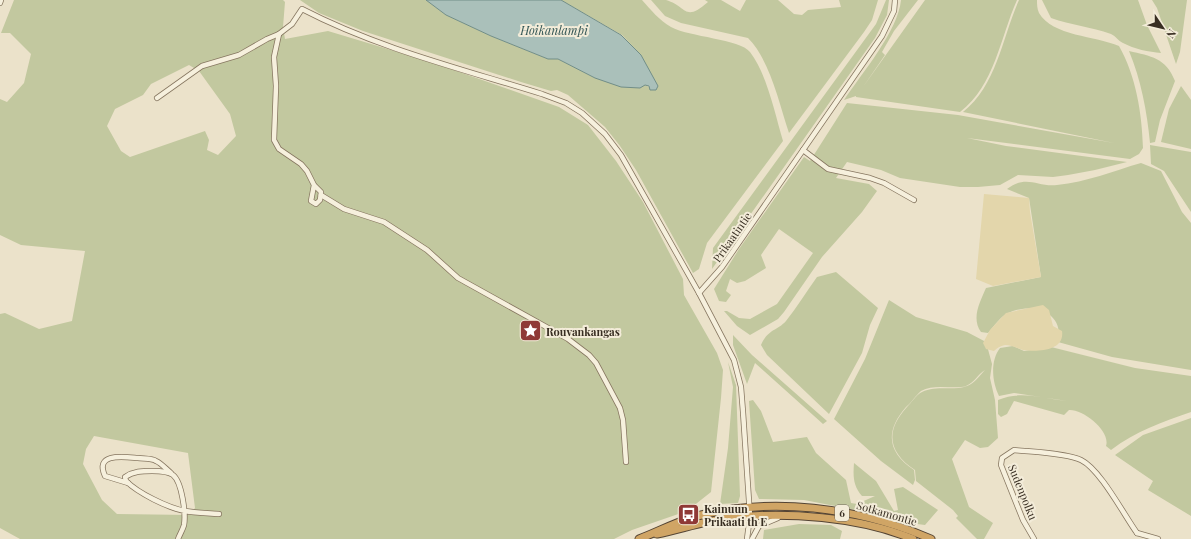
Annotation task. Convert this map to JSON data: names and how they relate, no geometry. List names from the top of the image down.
{
  "streets": {
    "highway": ["6", "Sotkamontie"],
    "street": ["Prikaatintie", "Sudenpolku"]
  },
  "water": ["Hoikanlampi"],
  "places": {
    "place": ["Rouvankangas"],
    "bus stop": ["Kainuun Prikaati th E"]
  },
  "north": "bottom right"
}
